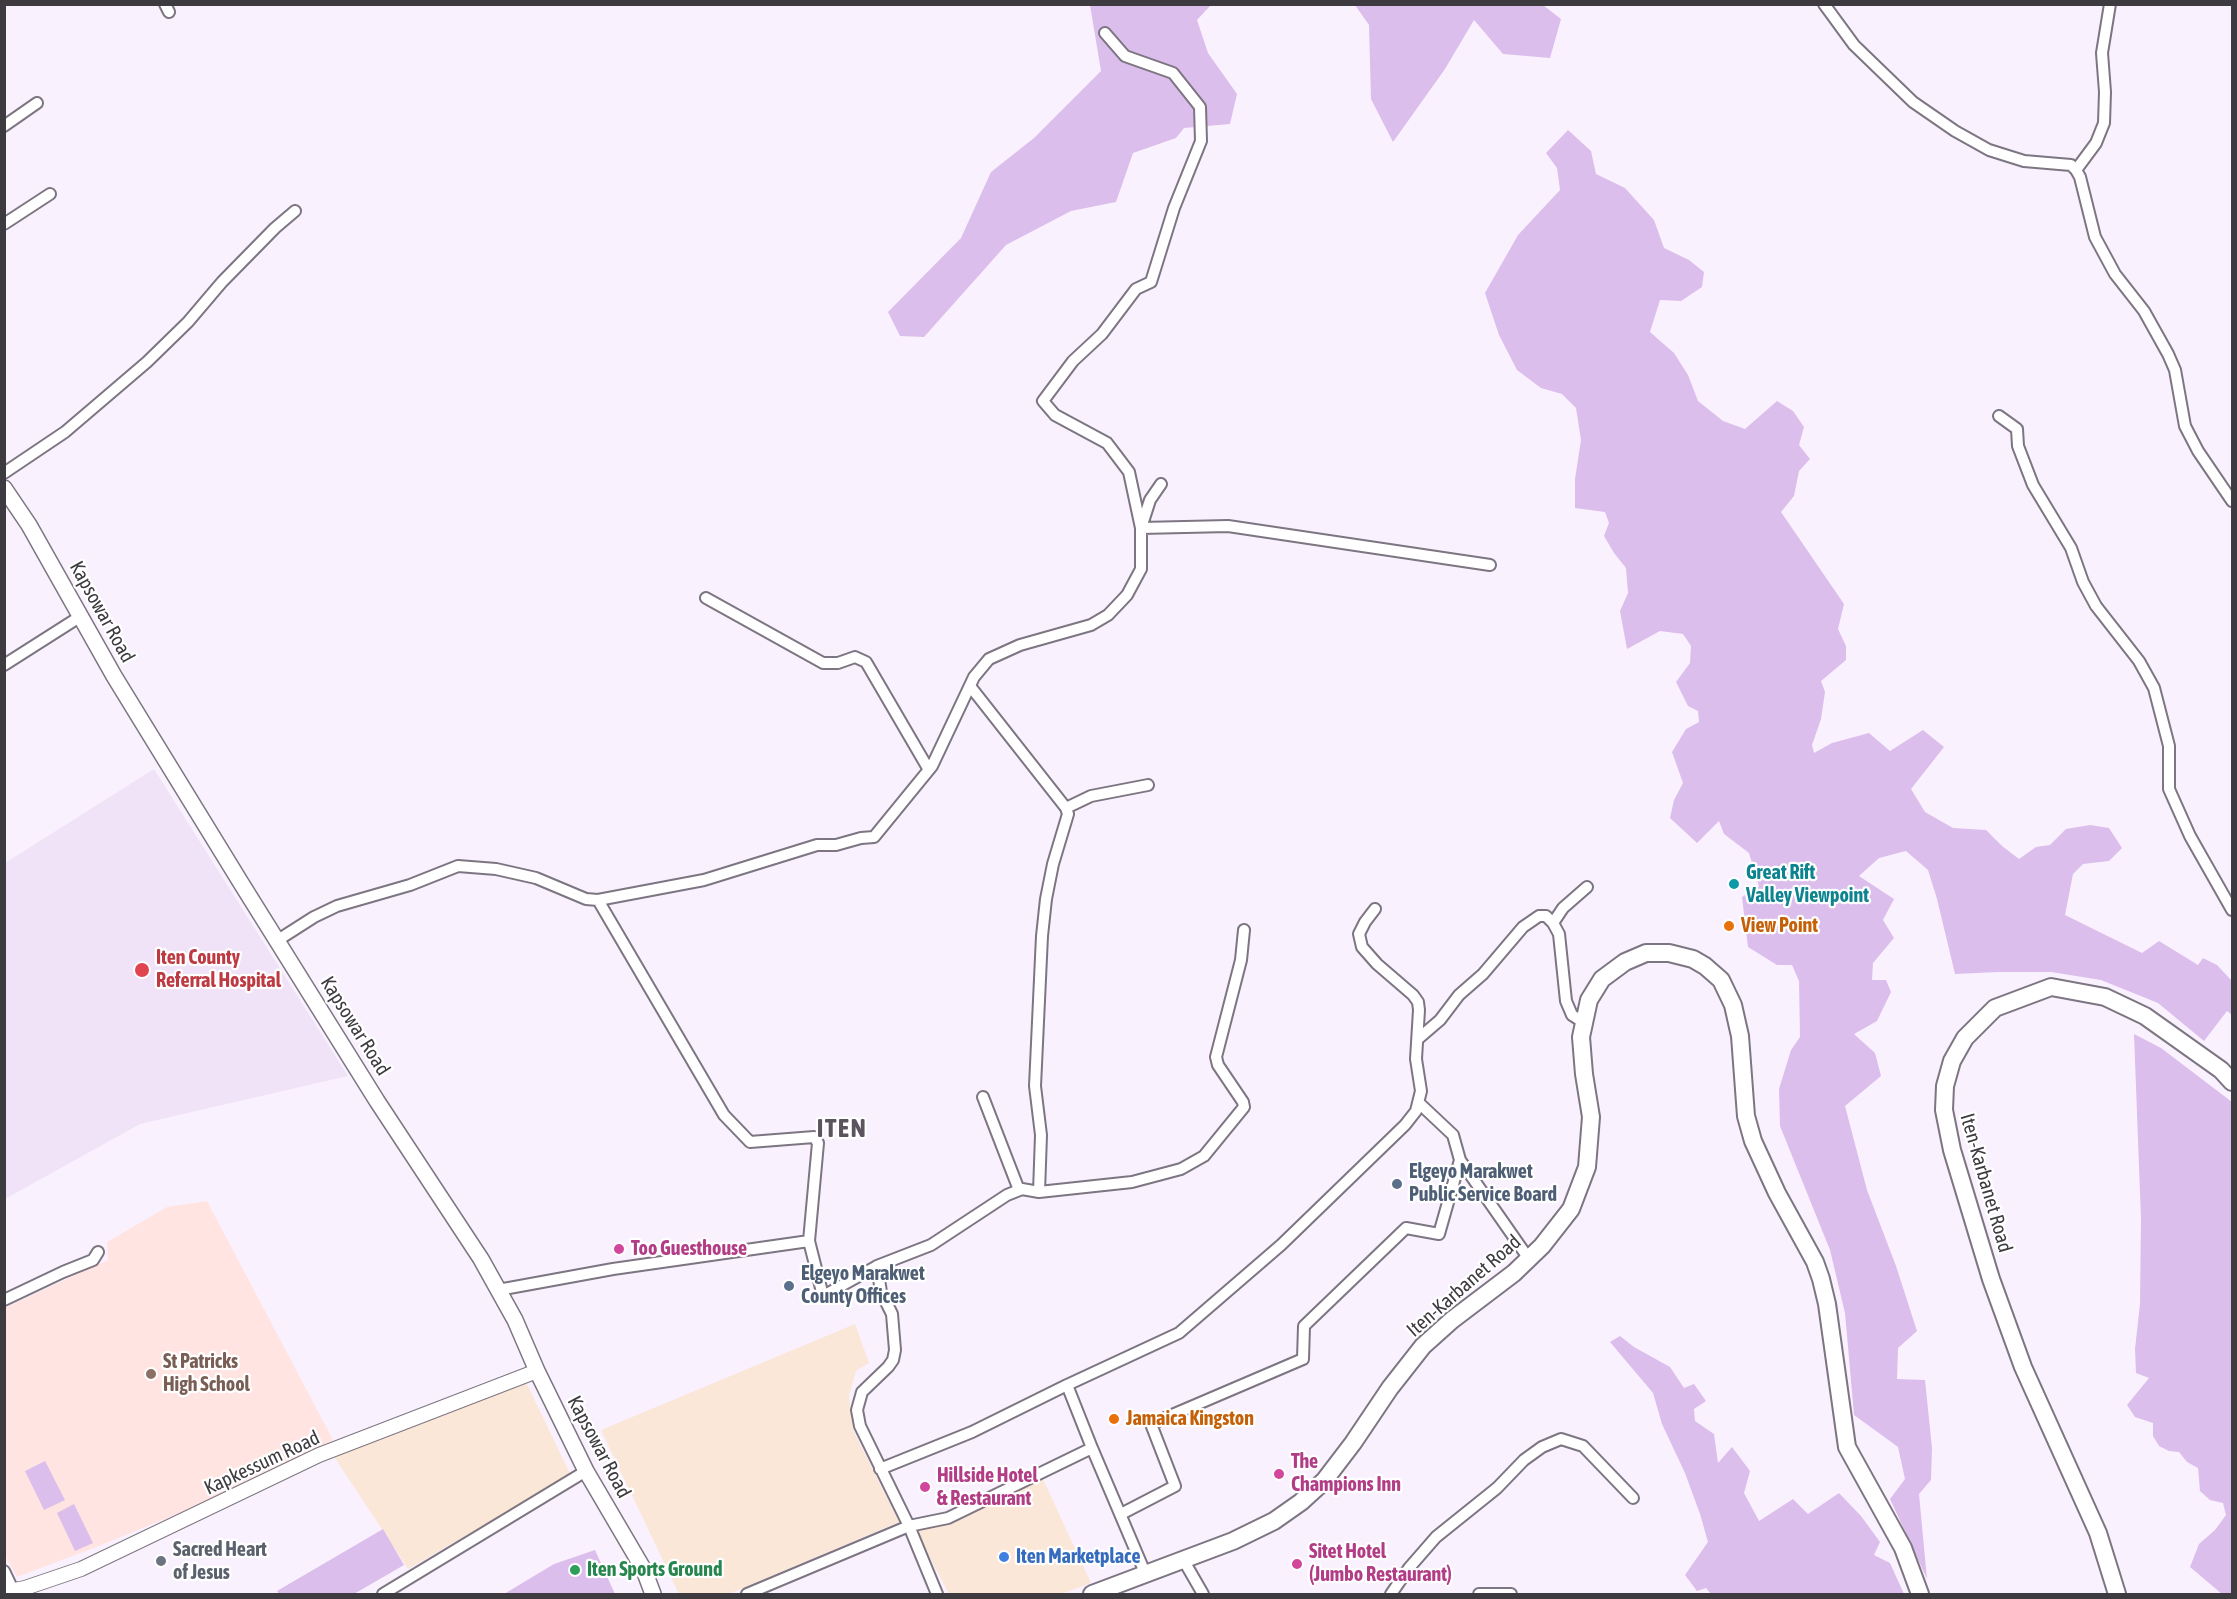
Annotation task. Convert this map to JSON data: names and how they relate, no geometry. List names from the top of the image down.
{
  "streets": {
    "main road": ["Kapsowar Road", "Iten-Karbanet Road"],
    "street": ["Kapkessum Road"]
  },
  "crossings": [
    ["Kapsowar Road", "Kapkessum Road"]
  ],
  "districts": ["ITEN"],
  "places": [
    "Great Rift Valley Viewpoint",
    "View Point",
    "Iten County Referral Hospital",
    "Elgeyo Marakwet Public Service Board",
    "Too Guesthouse",
    "Elgeyo Marakwet County Offices",
    "St Patricks High School",
    "Jamaica Kingston",
    "The Champions Inn",
    "Hillside Hotel & Restaurant",
    "Iten Marketplace",
    "Sacred Heart of Jesus",
    "Sitet Hotel (Jumbo Restaurant)",
    "Iten Sports Ground"
  ]
}
